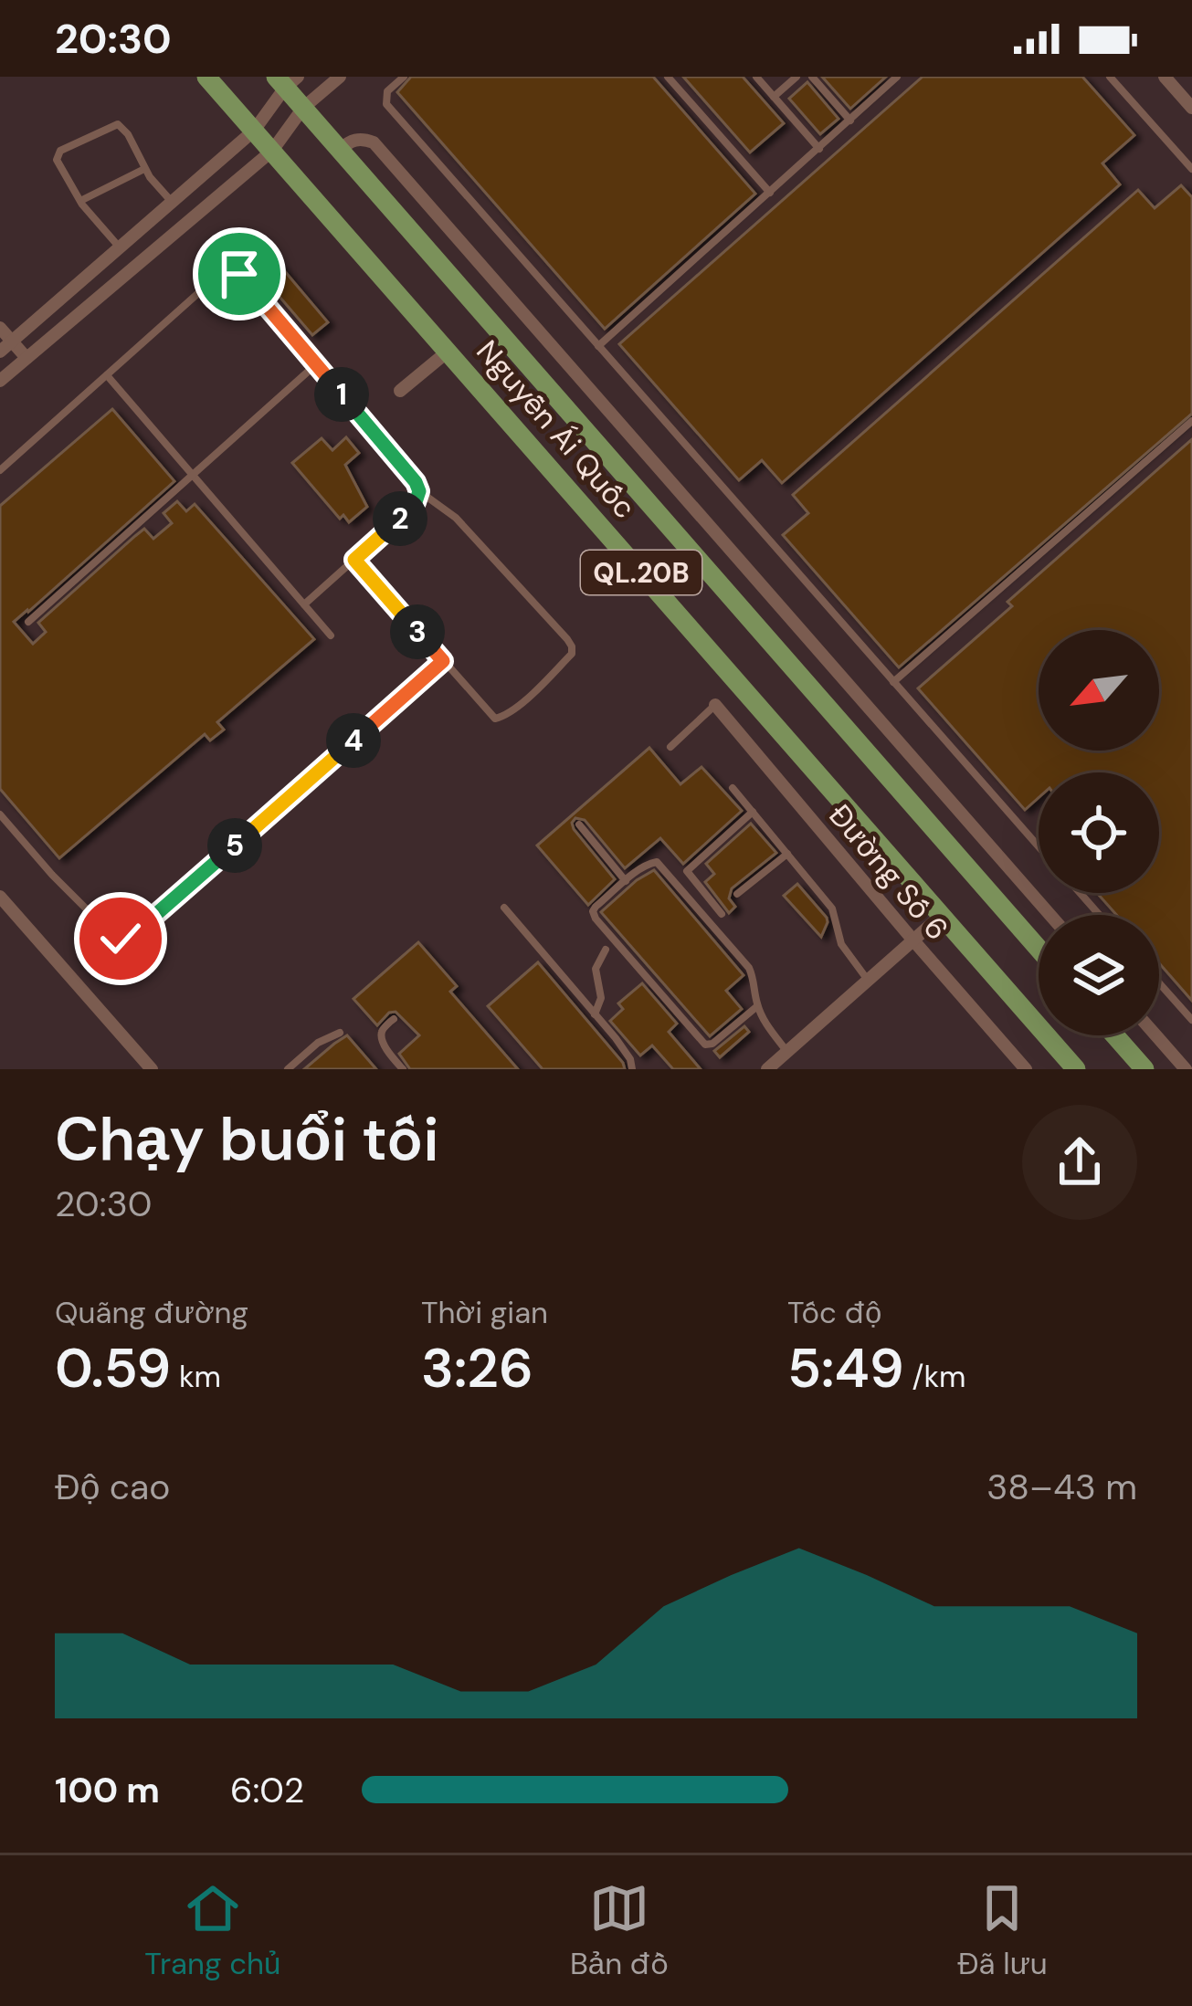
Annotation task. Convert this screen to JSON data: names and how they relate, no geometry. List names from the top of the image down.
{
  "streets": {
    "main road": ["Nguyễn Ái Quốc", "QL.20B"],
    "street": ["Đường Số 6"]
  },
  "north": "bottom left",
  "page": {
    "status": "20:30",
    "pins": [
      "1",
      "2",
      "3",
      "4",
      "5"
    ],
    "heading": ["Chạy buổi tối", "20:30"],
    "stats": [
      ["Quãng đường", "0.59 km"],
      ["Thời gian", "3:26"],
      ["Tốc độ", "5:49 /km"]
    ],
    "chart": ["Độ cao", "38–43 m"],
    "list": [
      {
        "name": "100 m",
        "note": "6:02"
      }
    ],
    "tabs": ["Trang chủ", "Bản đồ", "Đã lưu"]
  }
}
